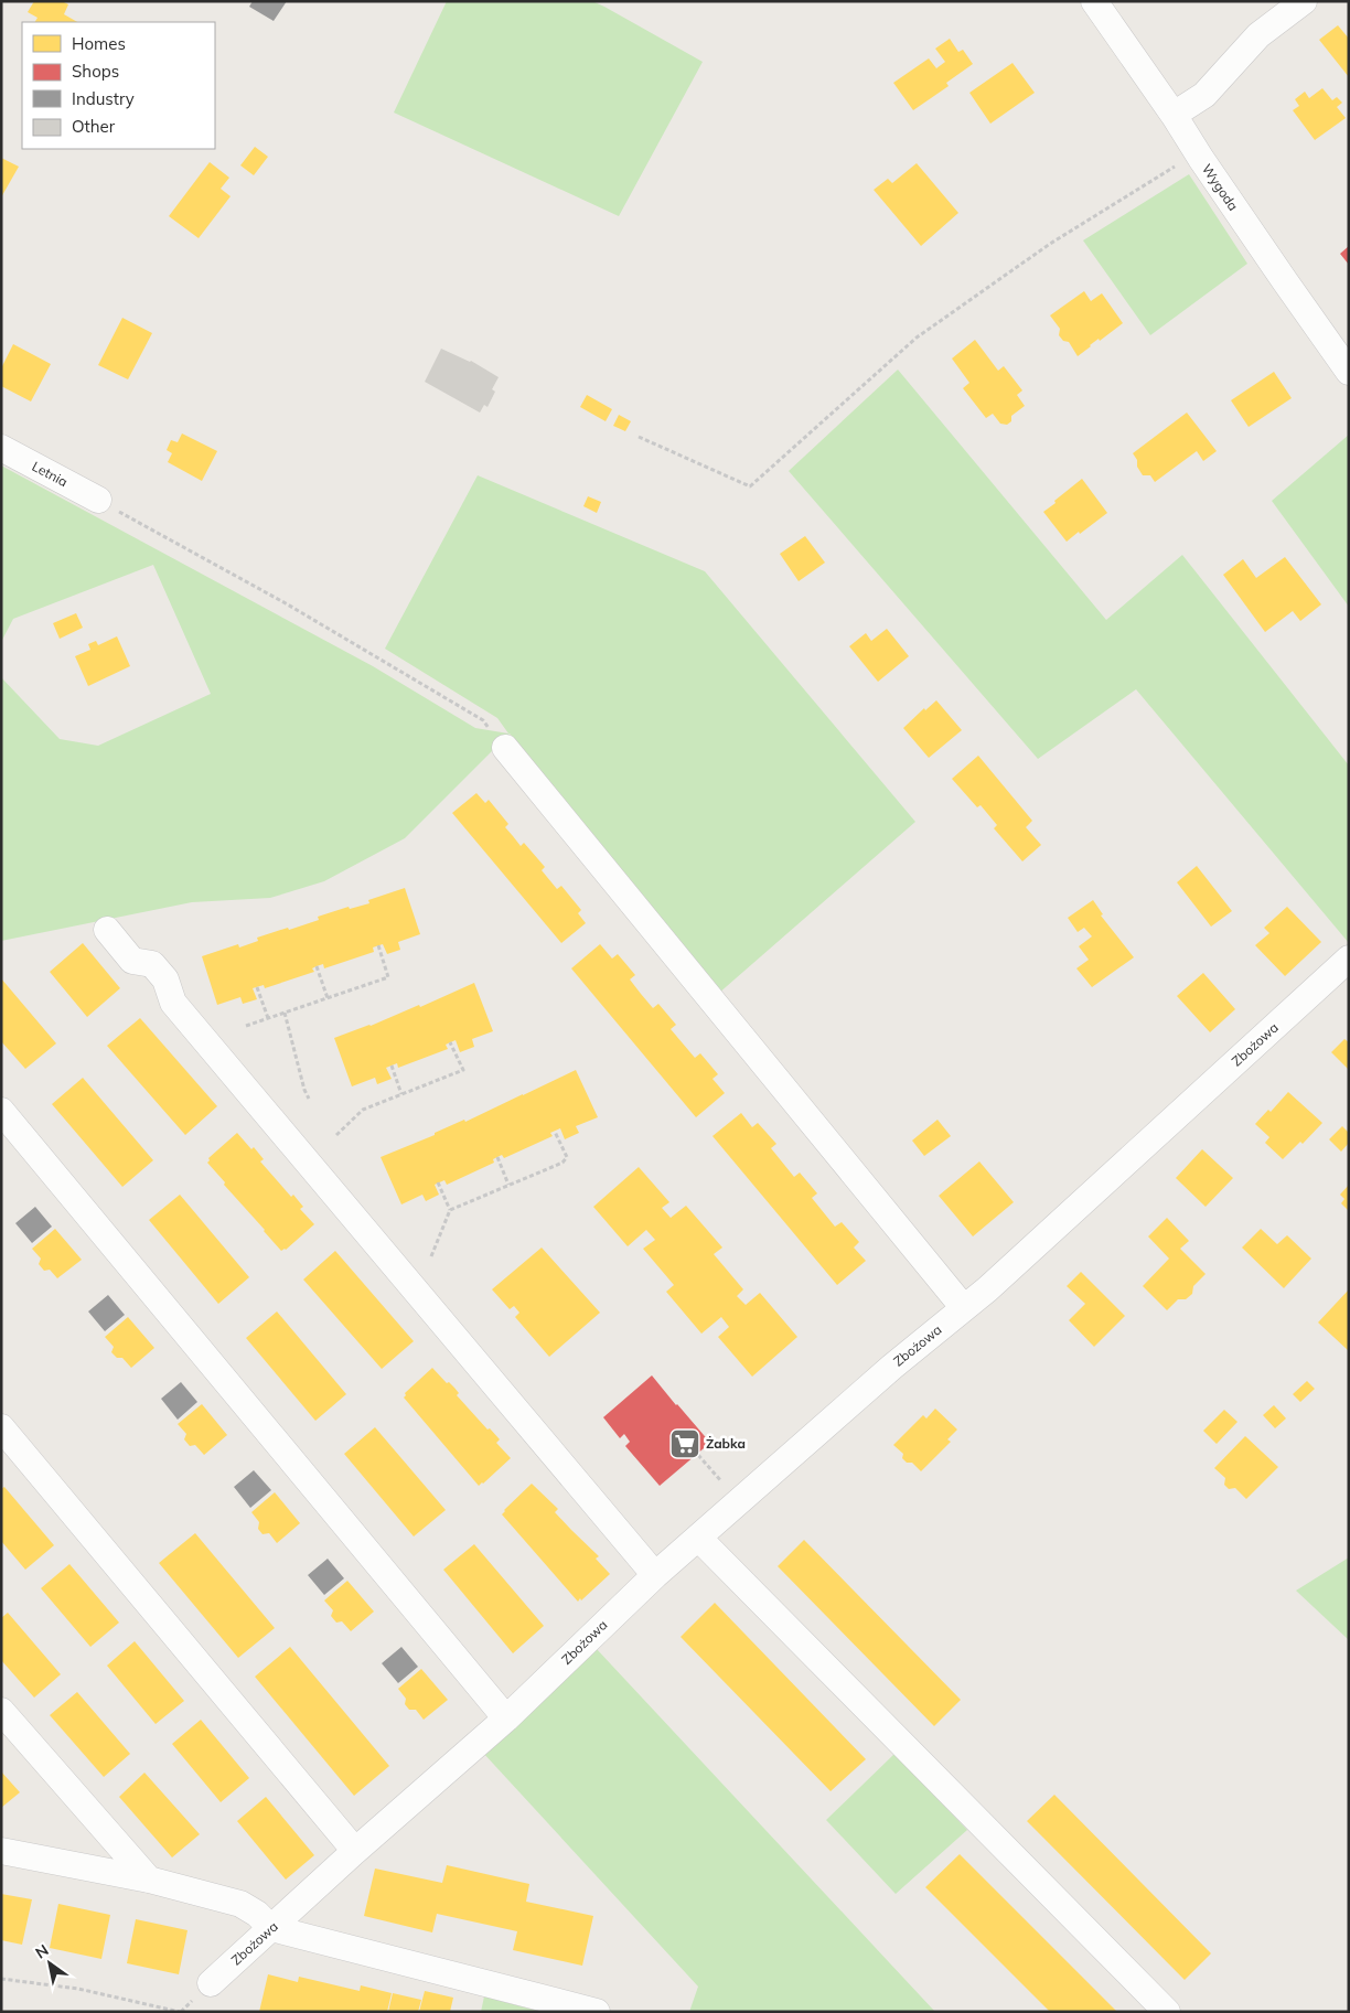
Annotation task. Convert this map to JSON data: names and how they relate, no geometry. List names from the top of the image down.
{
  "streets": {
    "street": ["Wygoda", "Letnia", "Zbożowa"]
  },
  "places": {
    "supermarket": ["Żabka"]
  },
  "legend": [
    "Homes",
    "Shops",
    "Industry",
    "Other"
  ],
  "north": "top left"
}
